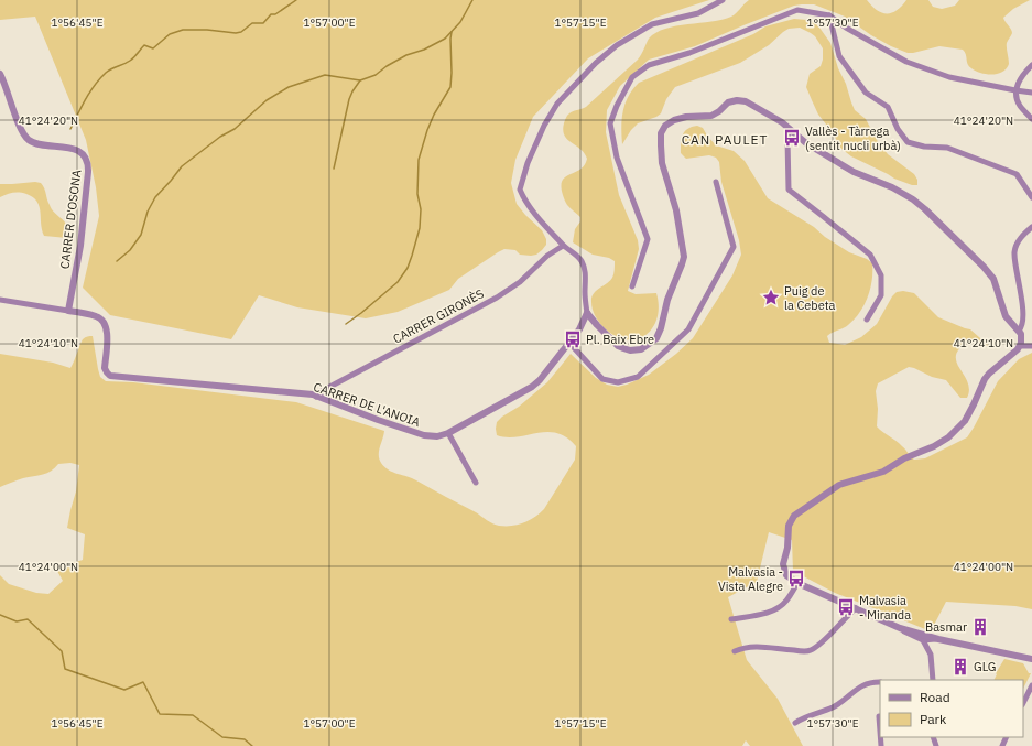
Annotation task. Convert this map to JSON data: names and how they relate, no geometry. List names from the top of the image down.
{
  "streets": {
    "street": ["CARRER D'OSONA", "CARRER GIRONÈS", "CARRER DE L'ANOIA"]
  },
  "crossings": [
    ["CARRER D'OSONA", "CARRER DE L'ANOIA"],
    ["CARRER GIRONÈS", "CARRER DE L'ANOIA"]
  ],
  "districts": ["CAN PAULET"],
  "places": {
    "bus stop": [
      "Vallès - Tàrrega (sentit nucli urbà)",
      "Pl. Baix Ebre",
      "Malvasia - Vista Alegre",
      "Malvasia - Miranda"
    ],
    "place": ["Puig de la Cebeta"],
    "building": ["Basmar", "GLG"]
  },
  "legend": ["Road", "Park"],
  "coordinates": [
    "1°56'45\"E",
    "1°57'00\"E",
    "1°57'15\"E",
    "1°57'30\"E",
    "41°24'20\"N",
    "41°24'10\"N",
    "41°24'00\"N"
  ]
}
